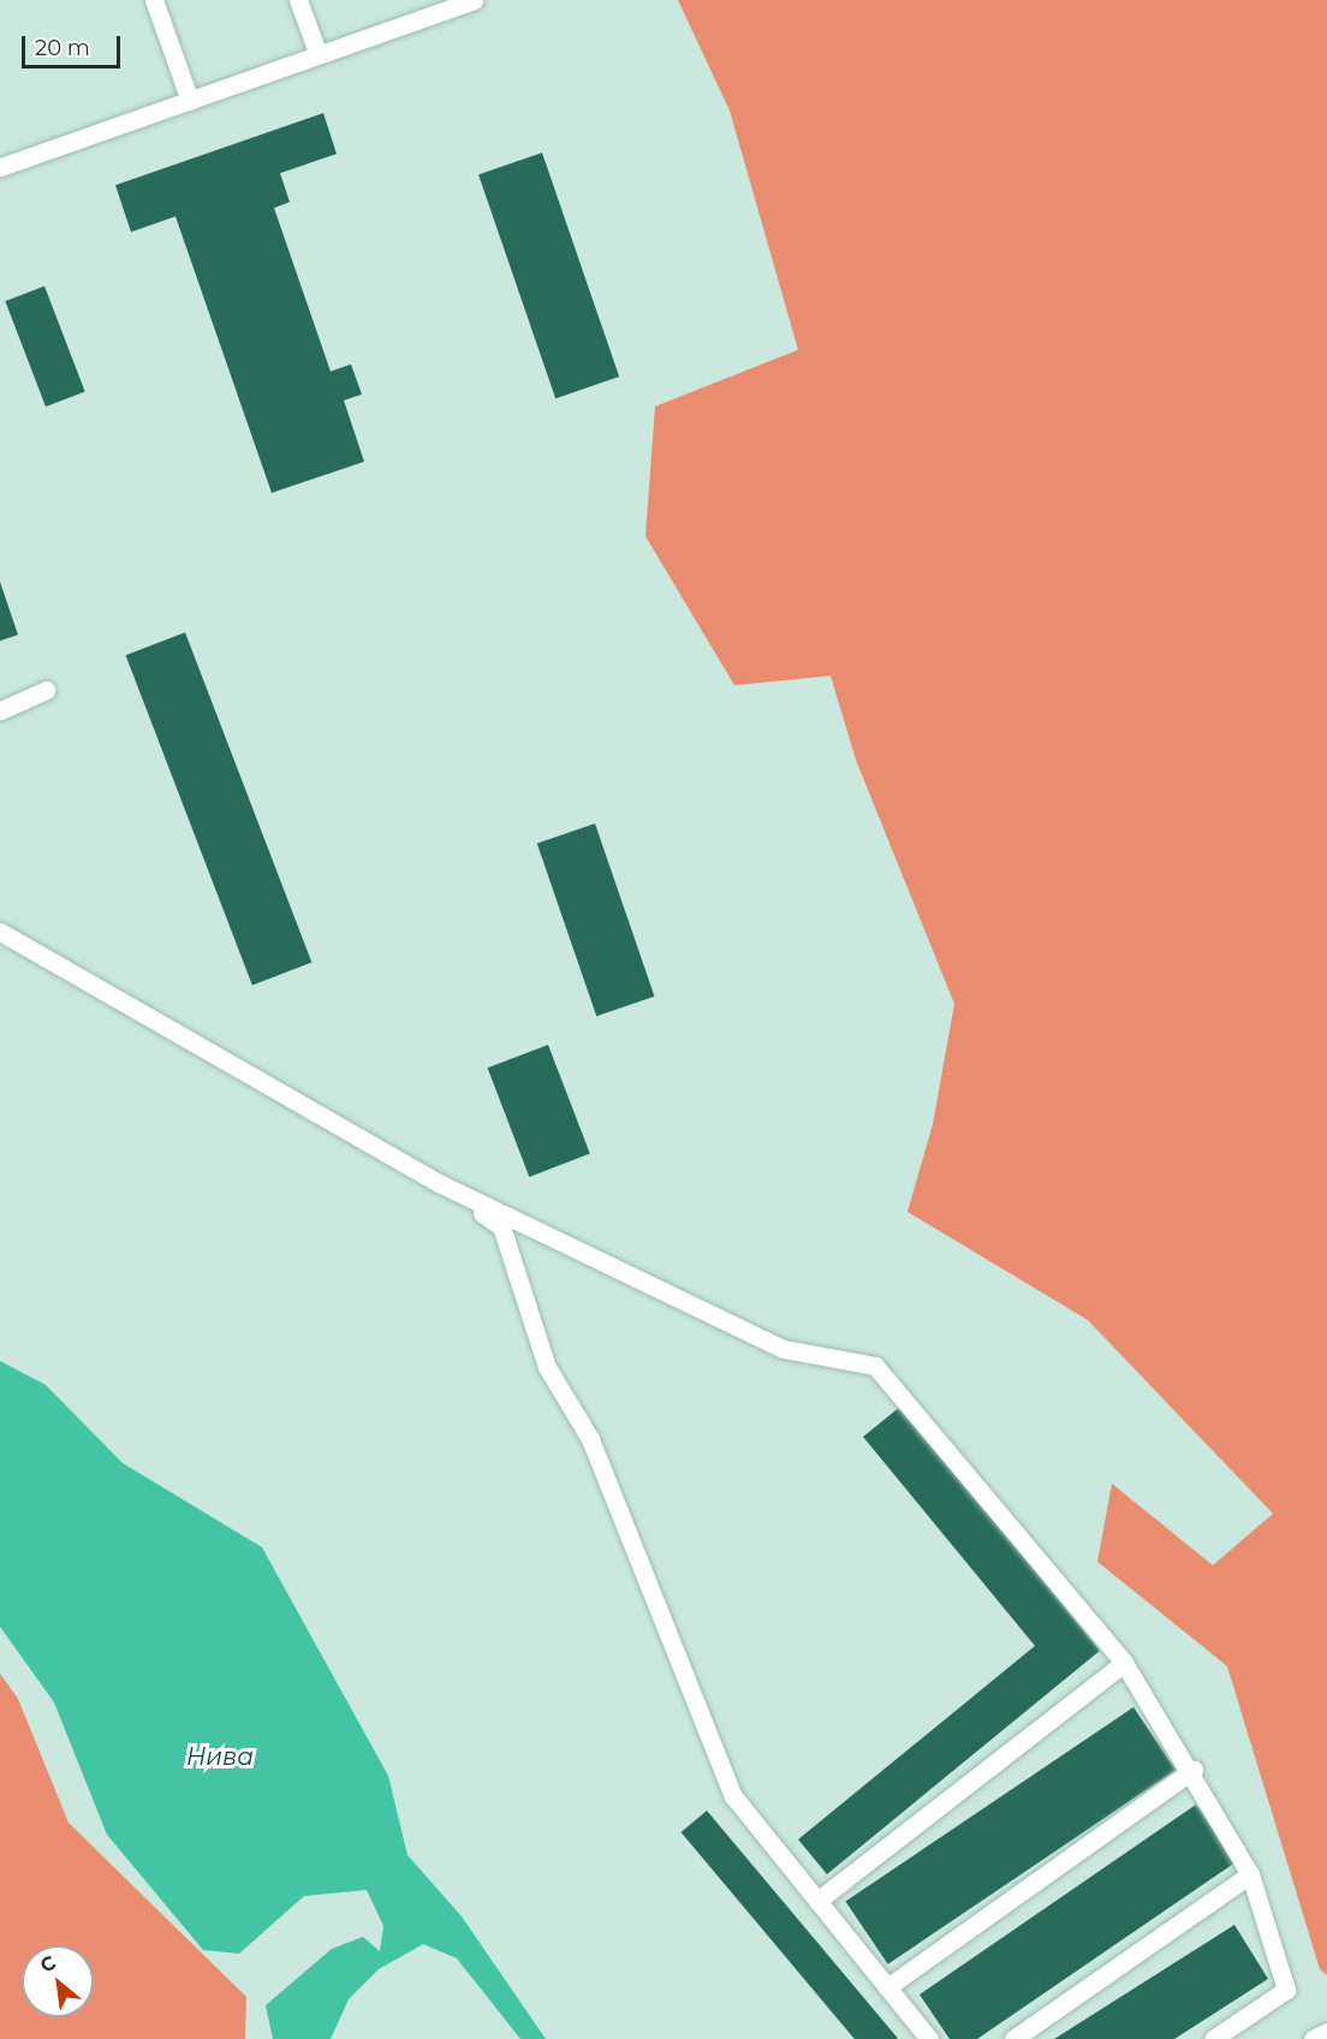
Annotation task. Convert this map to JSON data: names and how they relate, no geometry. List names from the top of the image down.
{
  "water": ["Нива"],
  "scale_bar": "20 m",
  "north": "top left"
}
